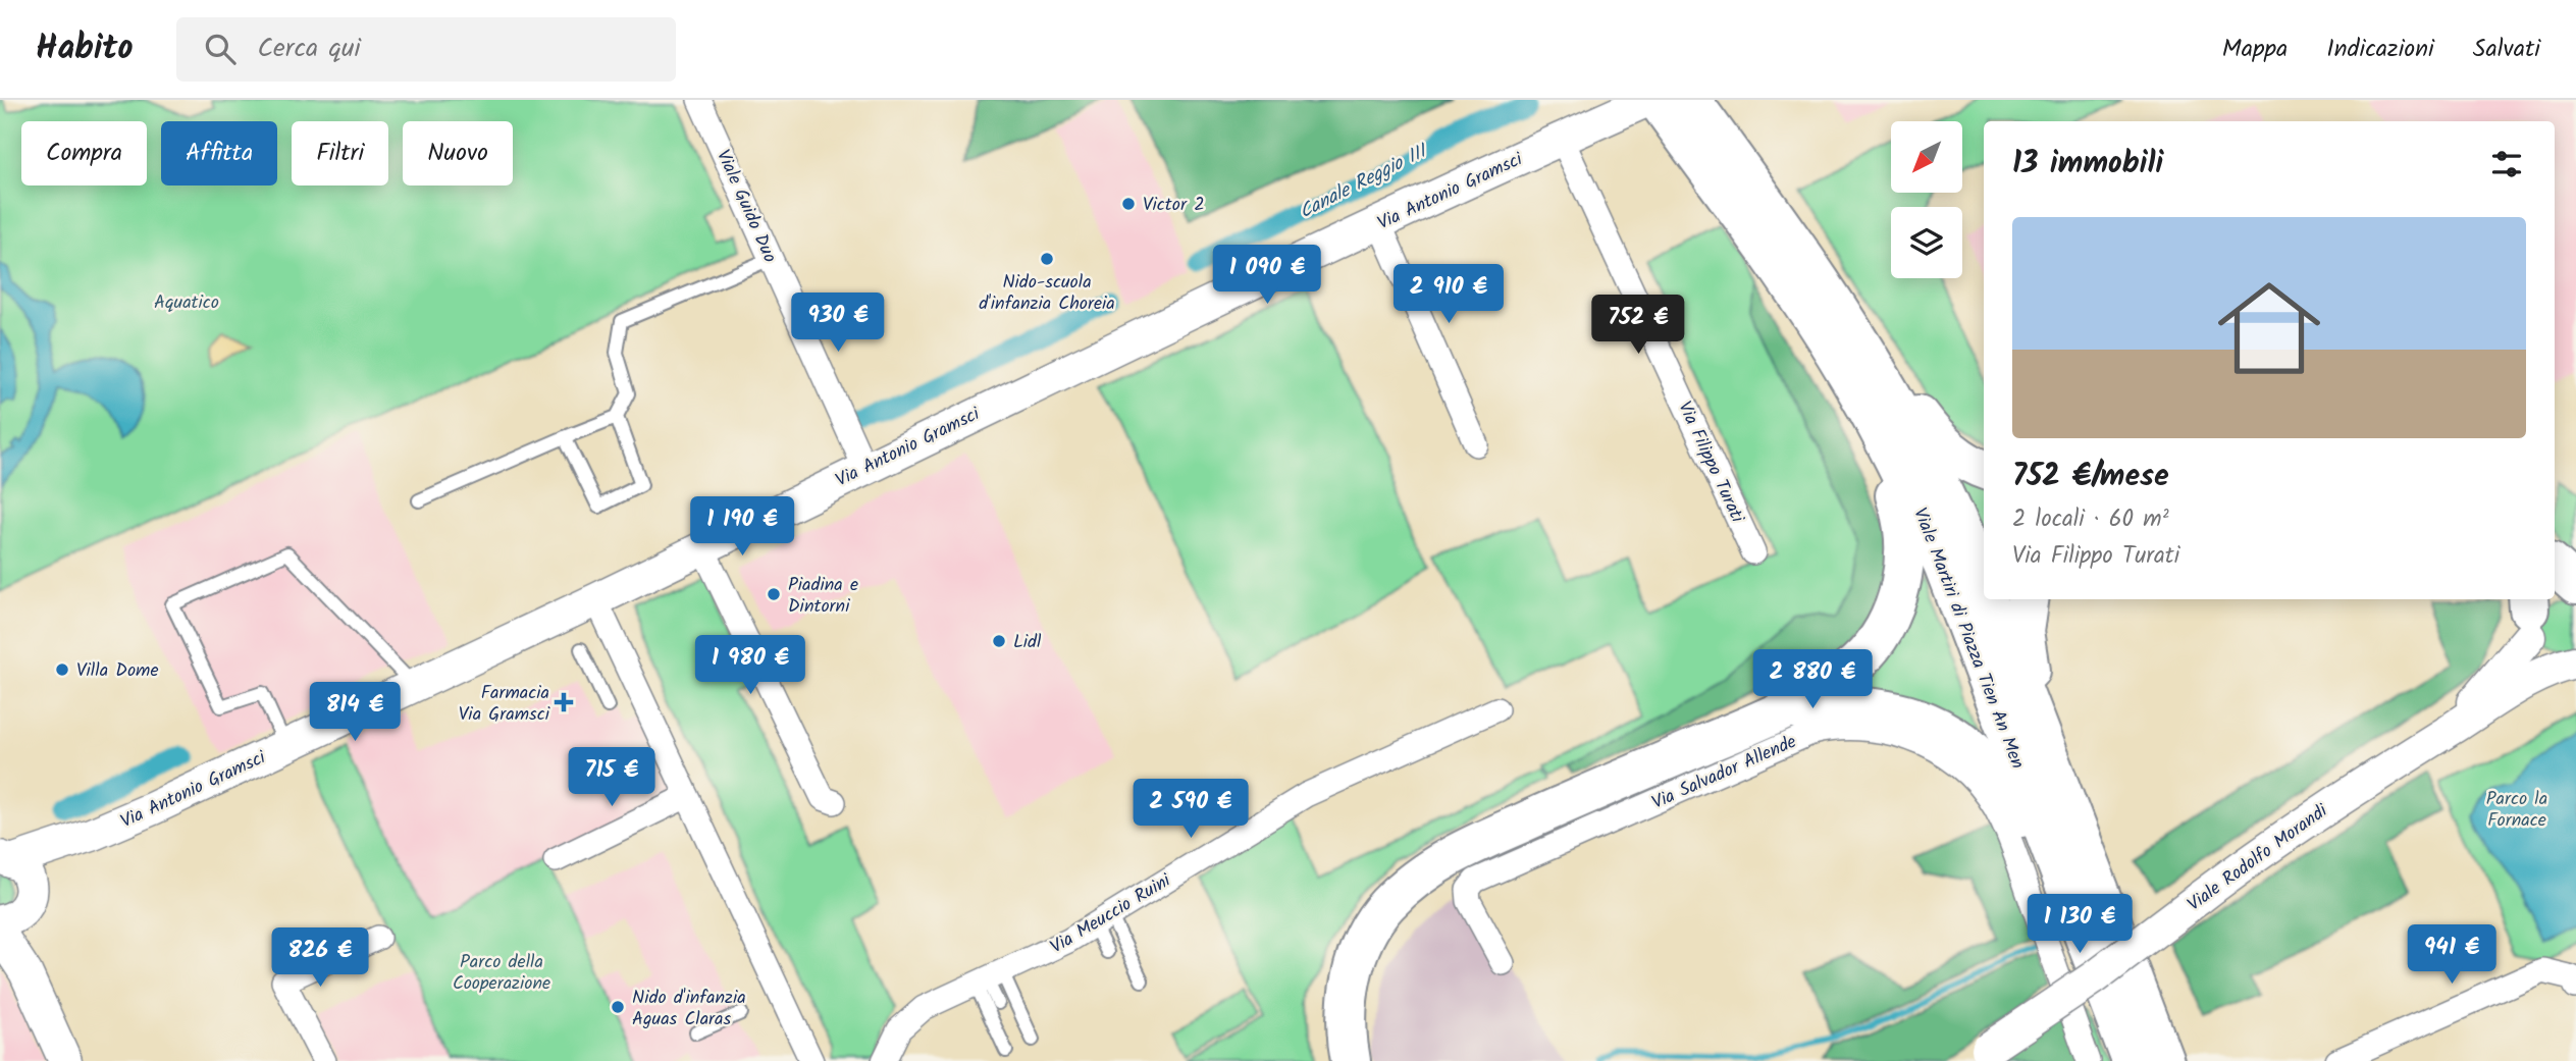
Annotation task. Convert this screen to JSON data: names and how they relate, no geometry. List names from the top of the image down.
{
  "streets": {
    "highway": ["Viale Martiri di Piazza Tien An Men"],
    "street": [
      "Via Antonio Gramsci",
      "Viale Guido Duo",
      "Via Filippo Turati",
      "Via Salvador Allende",
      "Viale Rodolfo Morandi",
      "Via Meuccio Ruini"
    ]
  },
  "crossings": [
    ["Via Antonio Gramsci", "Viale Guido Duo"],
    ["Via Antonio Gramsci", "Via Filippo Turati"]
  ],
  "water": ["Canale Reggio III"],
  "parks": ["Aquatico", "Parco la Fornace", "Parco della Cooperazione"],
  "places": {
    "other": [
      "Victor 2",
      "Nido-scuola d'infanzia Choreia",
      "Piadina e Dintorni",
      "Lidl",
      "Villa Dome",
      "Nido d'infanzia Aguas Claras"
    ],
    "health": ["Farmacia Via Gramsci"]
  },
  "north": "bottom left",
  "page": {
    "header": "Habito",
    "search": "Cerca qui",
    "nav": ["Mappa", "Indicazioni", "Salvati"],
    "chip": [
      "Compra",
      "Affitta",
      "Filtri",
      "Nuovo"
    ],
    "heading": "13 immobili",
    "list": [
      {
        "name": "752 €/mese",
        "note": "2 locali · 60 m² · Via Filippo Turati"
      }
    ],
    "price": [
      "1 090 €",
      "2 910 €",
      "930 €",
      "752 €",
      "1 190 €",
      "1 980 €",
      "2 880 €",
      "814 €",
      "715 €",
      "2 590 €",
      "1 130 €",
      "941 €",
      "826 €"
    ]
  }
}
